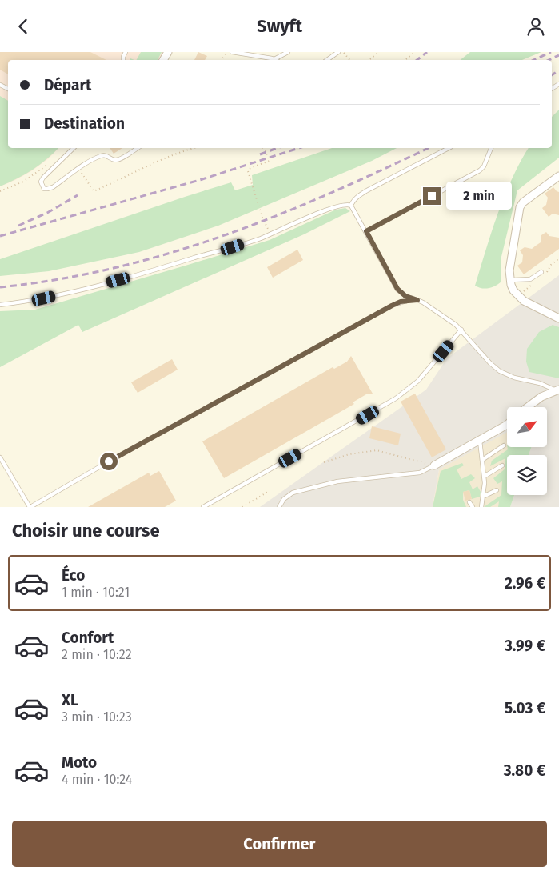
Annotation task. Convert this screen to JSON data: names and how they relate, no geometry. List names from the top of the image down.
{
  "north": "top right",
  "page": {
    "header": "Swyft",
    "banner": ["Départ", "Destination"],
    "bubble": "2 min",
    "heading": "Choisir une course",
    "list": [
      {
        "name": "Éco",
        "note": "1 min · 10:21",
        "value": "2.96 €"
      },
      {
        "name": "Confort",
        "note": "2 min · 10:22",
        "value": "3.99 €"
      },
      {
        "name": "XL",
        "note": "3 min · 10:23",
        "value": "5.03 €"
      },
      {
        "name": "Moto",
        "note": "4 min · 10:24",
        "value": "3.80 €"
      }
    ],
    "buttons": "Confirmer"
  }
}
